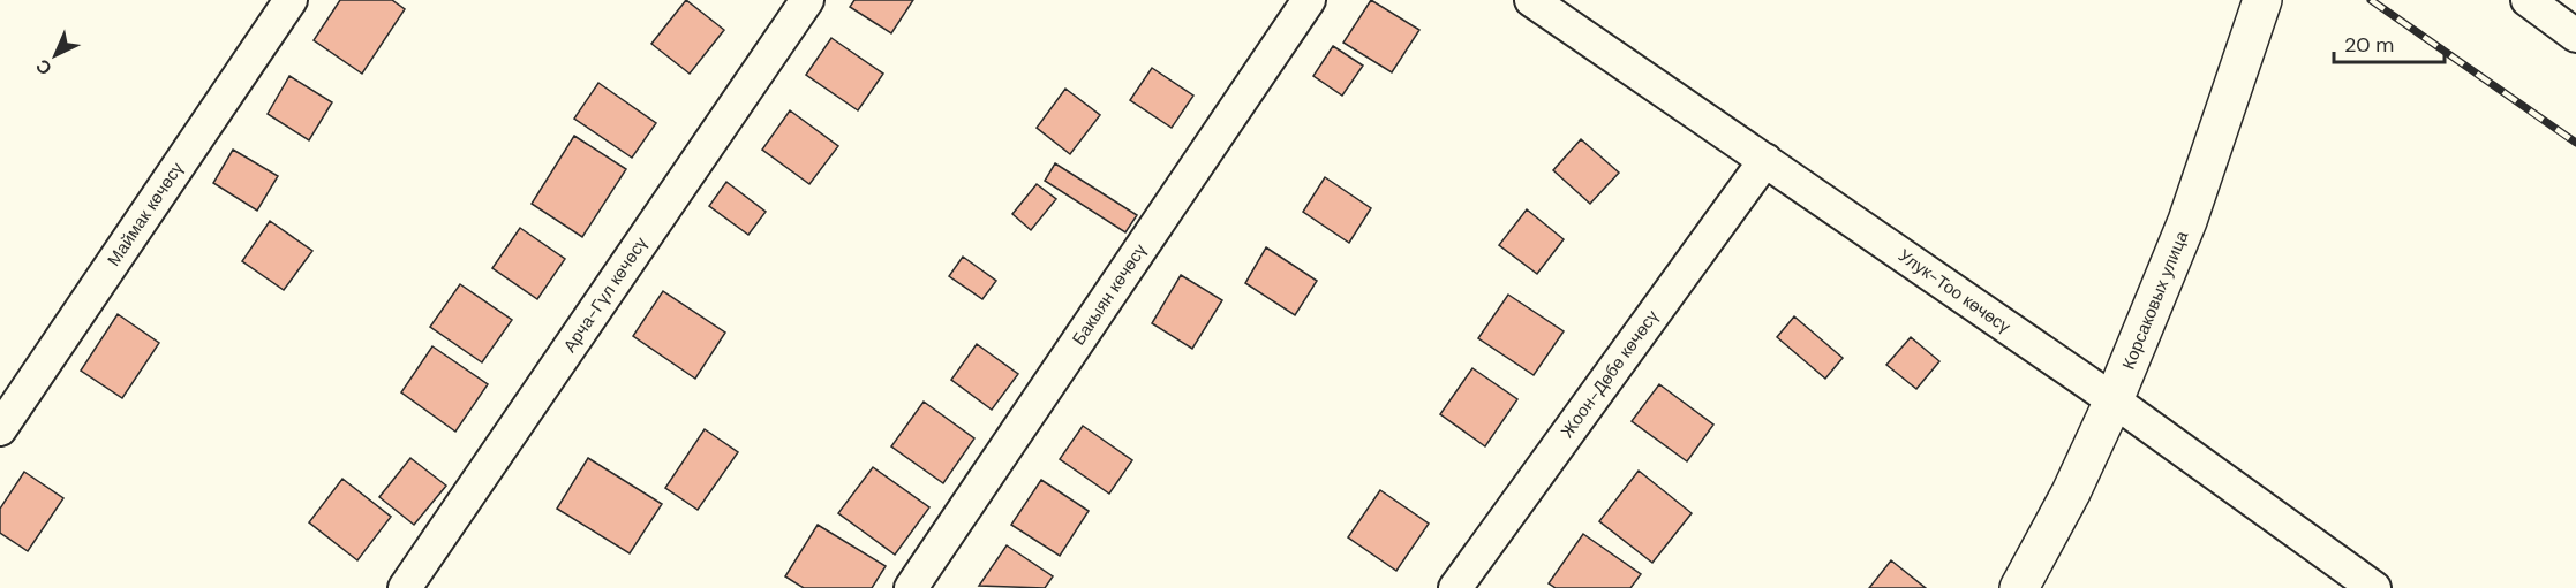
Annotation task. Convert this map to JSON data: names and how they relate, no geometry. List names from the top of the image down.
{
  "streets": {
    "street": [
      "Маймак көчөсү",
      "Улук-Тоо көчөсү",
      "Арча-Гүл көчөсү",
      "Бакыян көчөсү",
      "Корсаковых улица",
      "Жоон-Дөбө көчөсү"
    ]
  },
  "crossings": [
    ["Улук-Тоо көчөсү", "Корсаковых улица"],
    ["Улук-Тоо көчөсү", "Жоон-Дөбө көчөсү"]
  ],
  "scale_bar": "20 m",
  "north": "bottom left"
}
